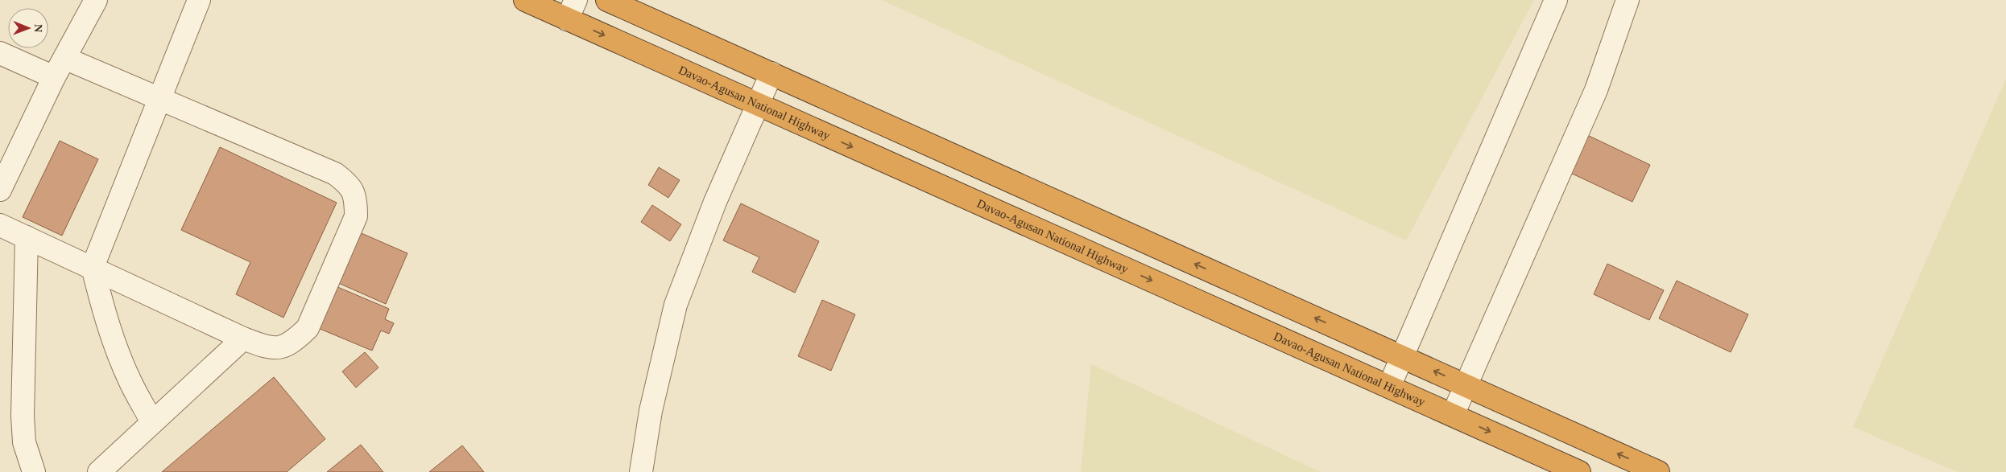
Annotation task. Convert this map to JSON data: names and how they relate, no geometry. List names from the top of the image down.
{
  "streets": {
    "highway": ["Davao-Agusan National Highway"]
  },
  "north": "right"
}
